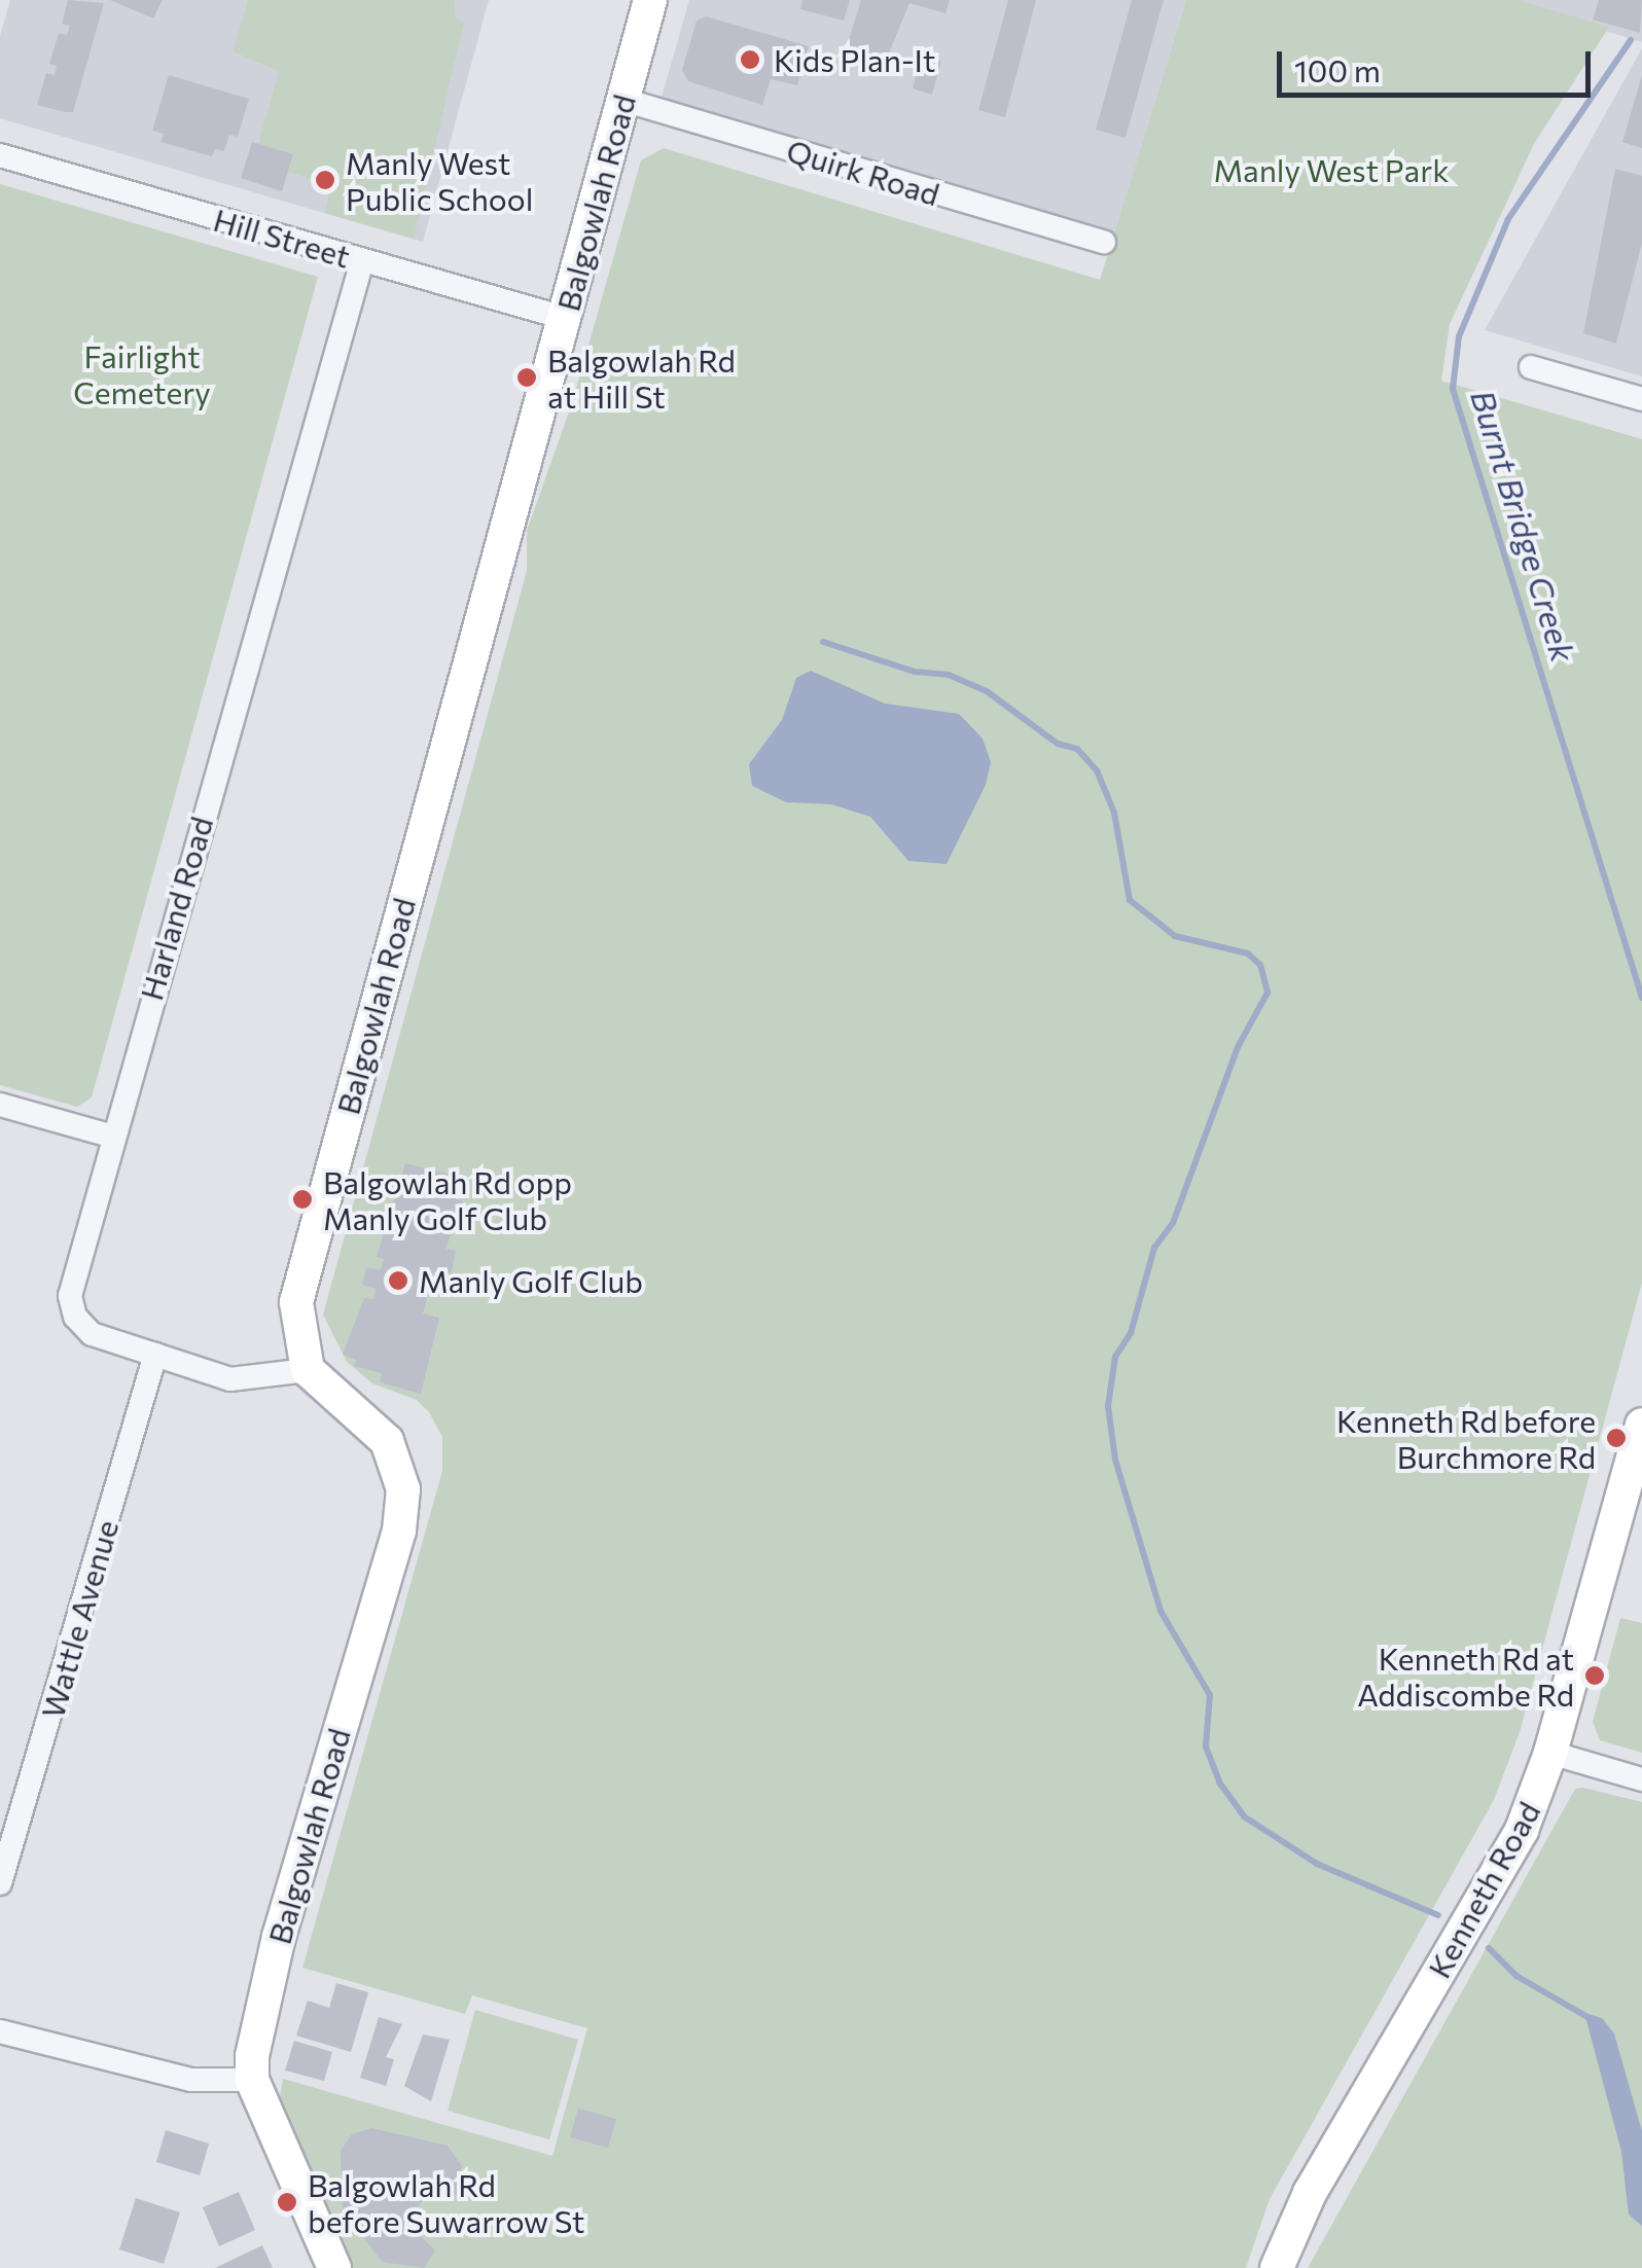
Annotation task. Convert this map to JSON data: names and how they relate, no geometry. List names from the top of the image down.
{
  "streets": {
    "street": [
      "Quirk Road",
      "Balgowlah Road",
      "Hill Street",
      "Harland Road",
      "Wattle Avenue",
      "Kenneth Road"
    ]
  },
  "crossings": [
    ["Quirk Road", "Balgowlah Road"],
    ["Balgowlah Road", "Hill Street"],
    ["Balgowlah Road", "Harland Road"],
    ["Hill Street", "Harland Road"],
    ["Harland Road", "Wattle Avenue"]
  ],
  "water": ["Burnt Bridge Creek"],
  "parks": ["Manly West Park", "Fairlight Cemetery"],
  "places": [
    "Kids Plan-It",
    "Manly West Public School",
    "Balgowlah Rd at Hill St",
    "Balgowlah Rd opp Manly Golf Club",
    "Manly Golf Club",
    "Kenneth Rd before Burchmore Rd",
    "Kenneth Rd at Addiscombe Rd",
    "Balgowlah Rd before Suwarrow St"
  ],
  "scale_bar": "100 m"
}
